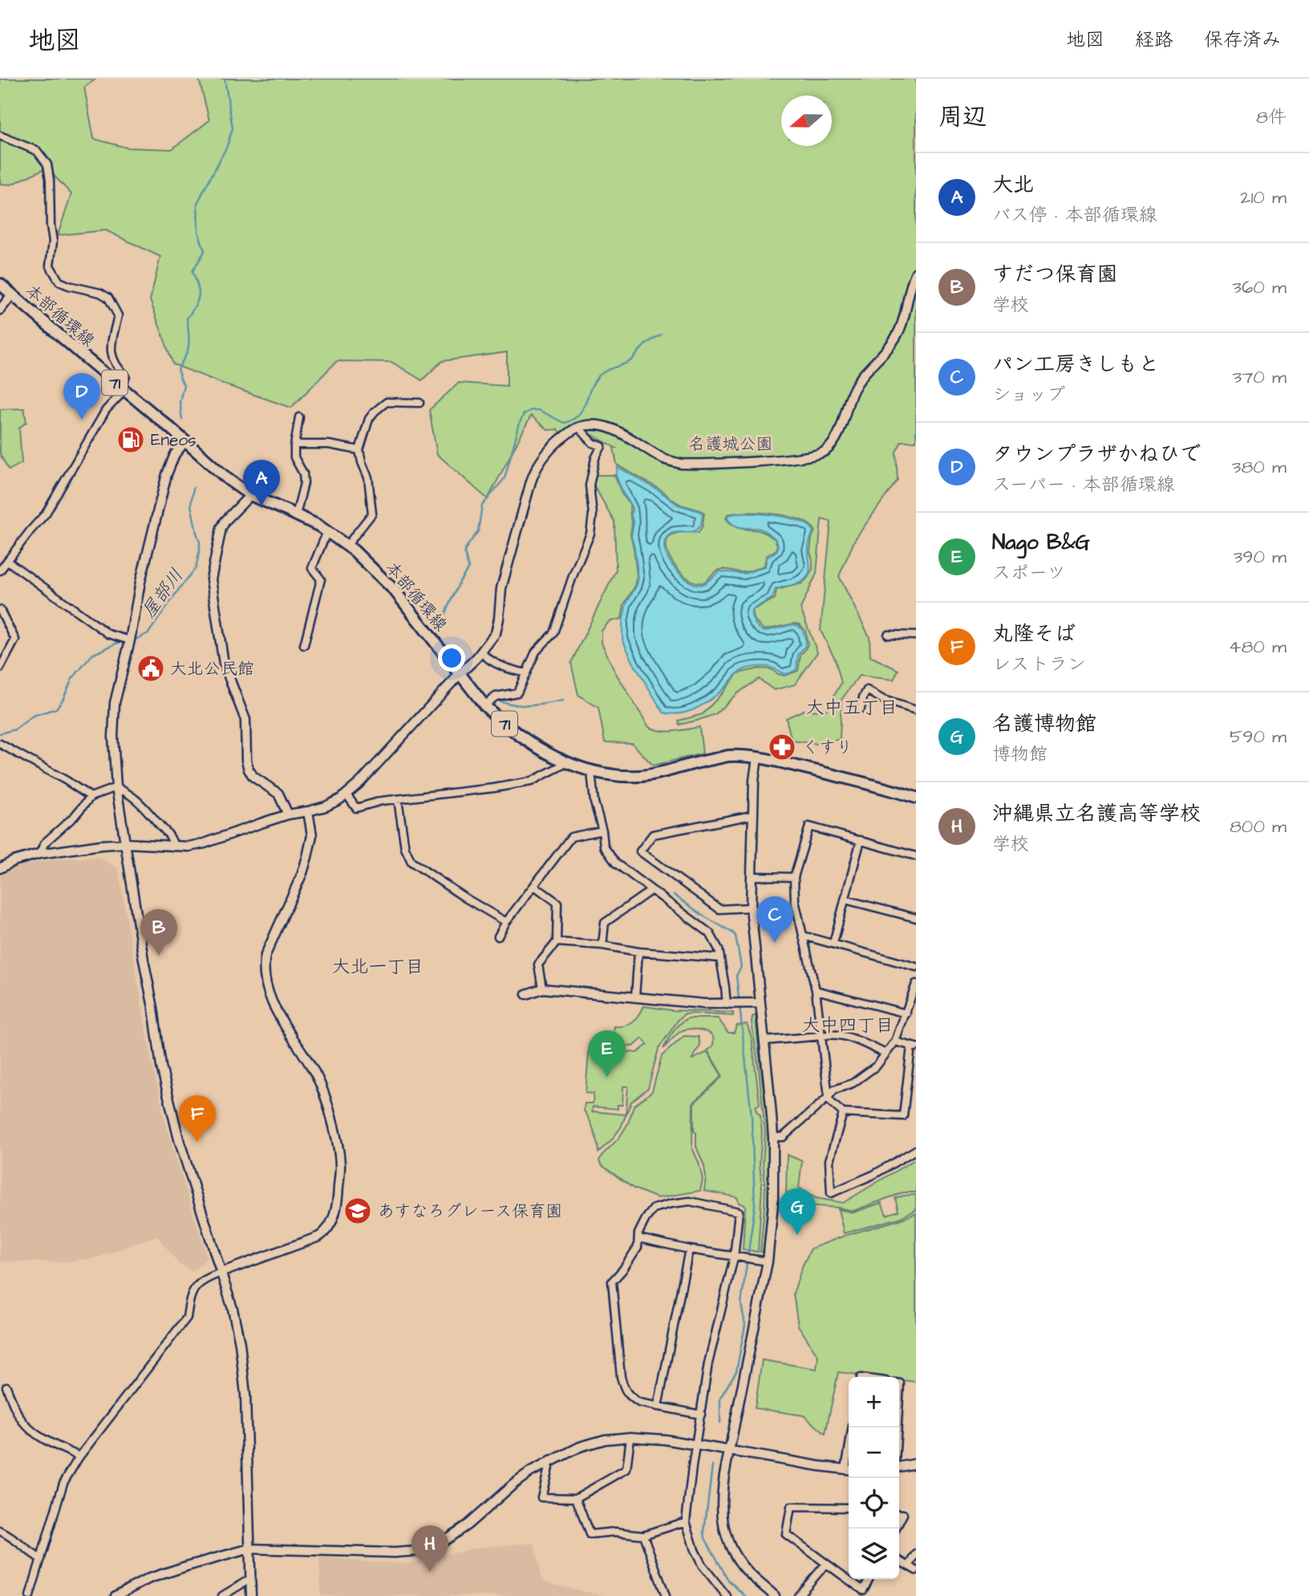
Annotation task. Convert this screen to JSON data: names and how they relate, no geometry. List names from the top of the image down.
{
  "streets": {
    "main road": ["本部循環線", "71"]
  },
  "districts": ["大中五丁目", "大北一丁目", "大中四丁目"],
  "water": ["屋部川"],
  "parks": ["名護城公園"],
  "places": {
    "fuel station": ["Eneos"],
    "public building": ["大北公民館"],
    "pharmacy": ["くすり"],
    "school or university": ["あすなろグレース保育園"]
  },
  "north": "left",
  "page": {
    "header": "地図",
    "nav": ["地図", "経路", "保存済み"],
    "heading": ["周辺", "8件"],
    "list": [
      {
        "mark": "A",
        "name": "大北",
        "note": "バス停 · 本部循環線",
        "value": "210 m"
      },
      {
        "mark": "B",
        "name": "すだつ保育園",
        "note": "学校",
        "value": "360 m"
      },
      {
        "mark": "C",
        "name": "パン工房きしもと",
        "note": "ショップ",
        "value": "370 m"
      },
      {
        "mark": "D",
        "name": "タウンプラザかねひで",
        "note": "スーパー · 本部循環線",
        "value": "380 m"
      },
      {
        "mark": "E",
        "name": "Nago B&G",
        "note": "スポーツ",
        "value": "390 m"
      },
      {
        "mark": "F",
        "name": "丸隆そば",
        "note": "レストラン",
        "value": "480 m"
      },
      {
        "mark": "G",
        "name": "名護博物館",
        "note": "博物館",
        "value": "590 m"
      },
      {
        "mark": "H",
        "name": "沖縄県立名護高等学校",
        "note": "学校",
        "value": "800 m"
      }
    ],
    "pins": [
      "D",
      "A",
      "C",
      "B",
      "E",
      "F",
      "G",
      "H"
    ],
    "map_buttons": ["+", "−"]
  }
}
